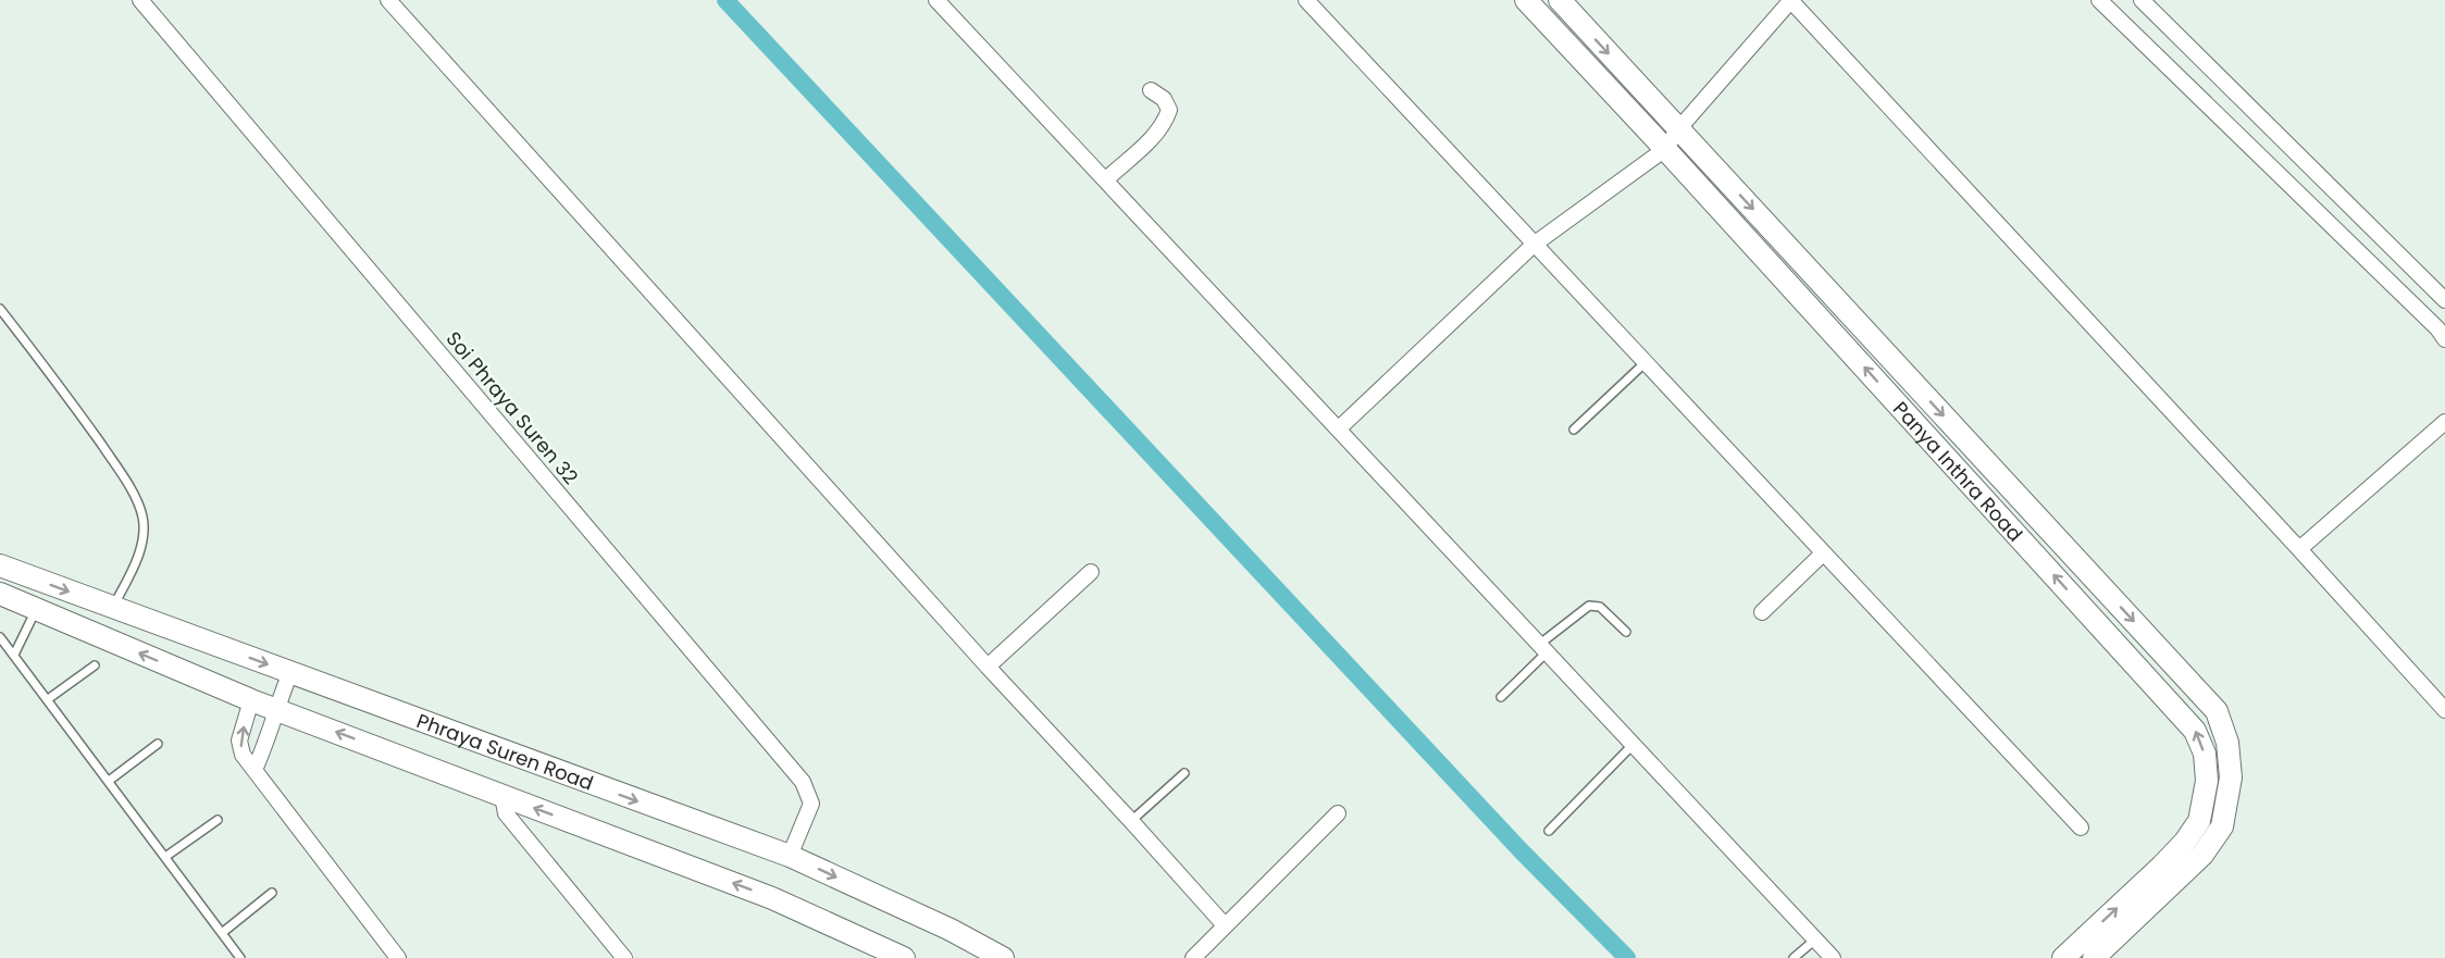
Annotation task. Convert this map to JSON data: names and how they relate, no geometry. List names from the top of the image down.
{
  "streets": {
    "street": ["Soi Phraya Suren 32", "Panya Inthra Road", "Phraya Suren Road"]
  },
  "crossings": [
    ["Soi Phraya Suren 32", "Phraya Suren Road"]
  ]
}
